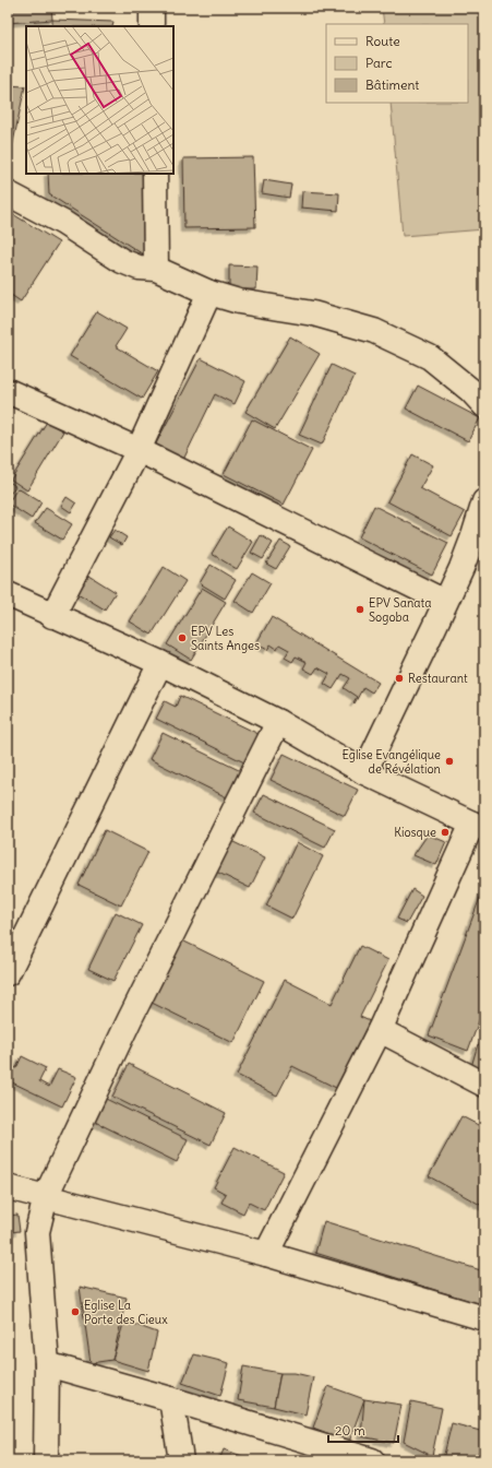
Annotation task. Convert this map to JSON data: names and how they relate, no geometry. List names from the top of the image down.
{
  "places": [
    "EPV Sanata Sogoba",
    "EPV Les Saints Anges",
    "Restaurant",
    "Eglise Evangélique de Révélation",
    "Kiosque",
    "Eglise La Porte des Cieux"
  ],
  "legend": ["Route", "Parc", "Bâtiment"],
  "scale_bar": "20 m"
}
